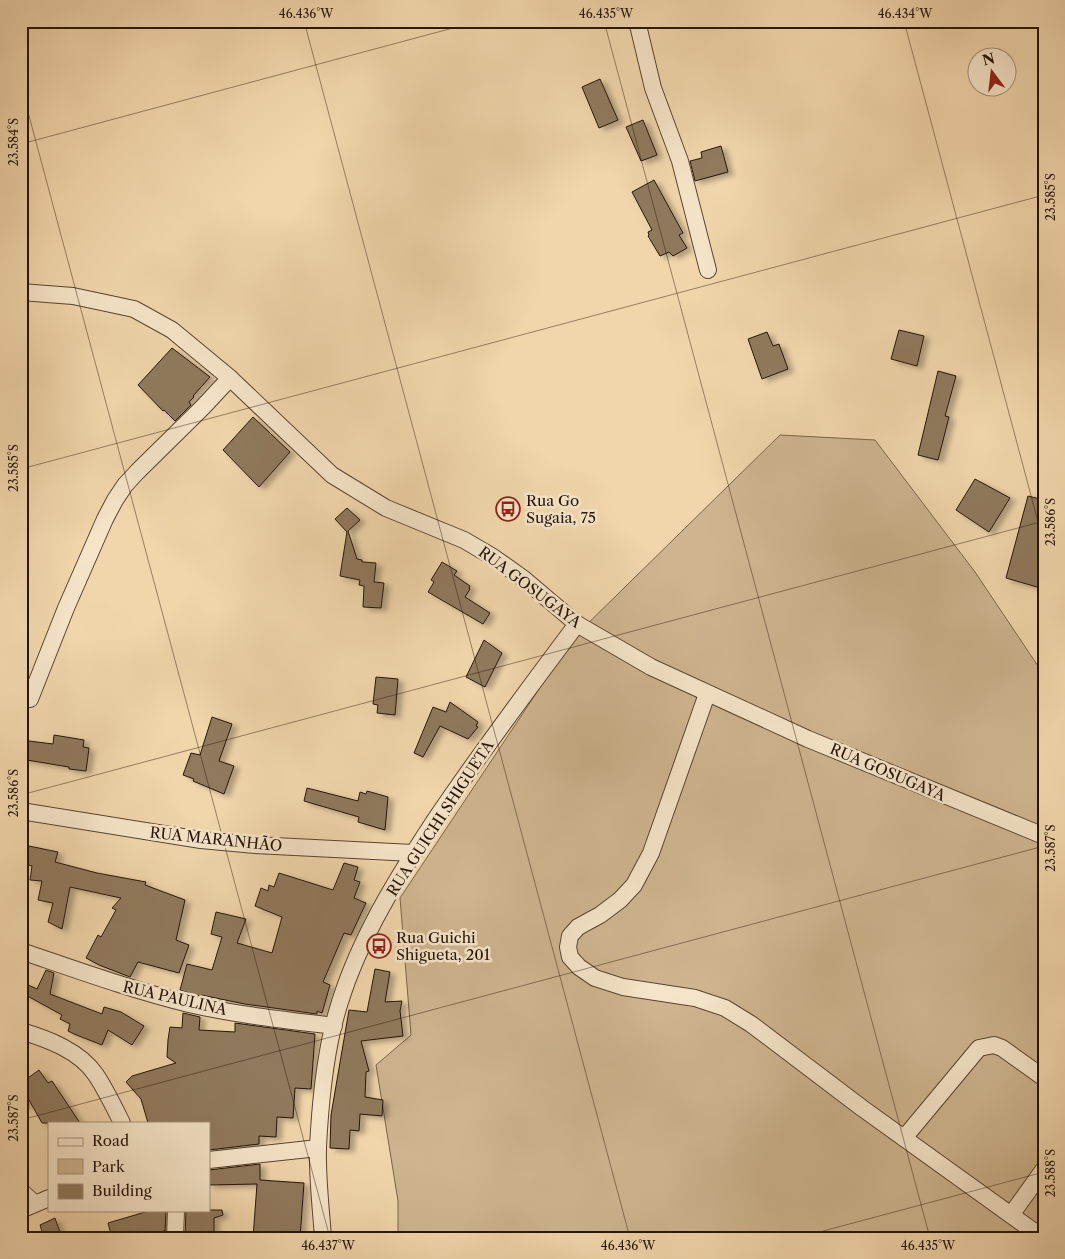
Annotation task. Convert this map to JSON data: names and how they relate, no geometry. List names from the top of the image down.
{
  "streets": {
    "street": [
      "RUA GOSUGAYA",
      "RUA GUICHI SHIGUETA",
      "RUA MARANHÃO",
      "RUA PAULINA"
    ]
  },
  "crossings": [
    ["RUA GOSUGAYA", "RUA GUICHI SHIGUETA"],
    ["RUA GUICHI SHIGUETA", "RUA MARANHÃO"],
    ["RUA GUICHI SHIGUETA", "RUA PAULINA"]
  ],
  "places": {
    "bus stop": ["Rua Go Sugaia, 75", "Rua Guichi Shigueta, 201"]
  },
  "legend": ["Road", "Park", "Building"],
  "north": "top",
  "coordinates": [
    "46.436°W",
    "46.435°W",
    "46.434°W",
    "23.584°S",
    "23.585°S",
    "23.586°S",
    "23.587°S",
    "23.588°S",
    "46.437°W"
  ]
}
